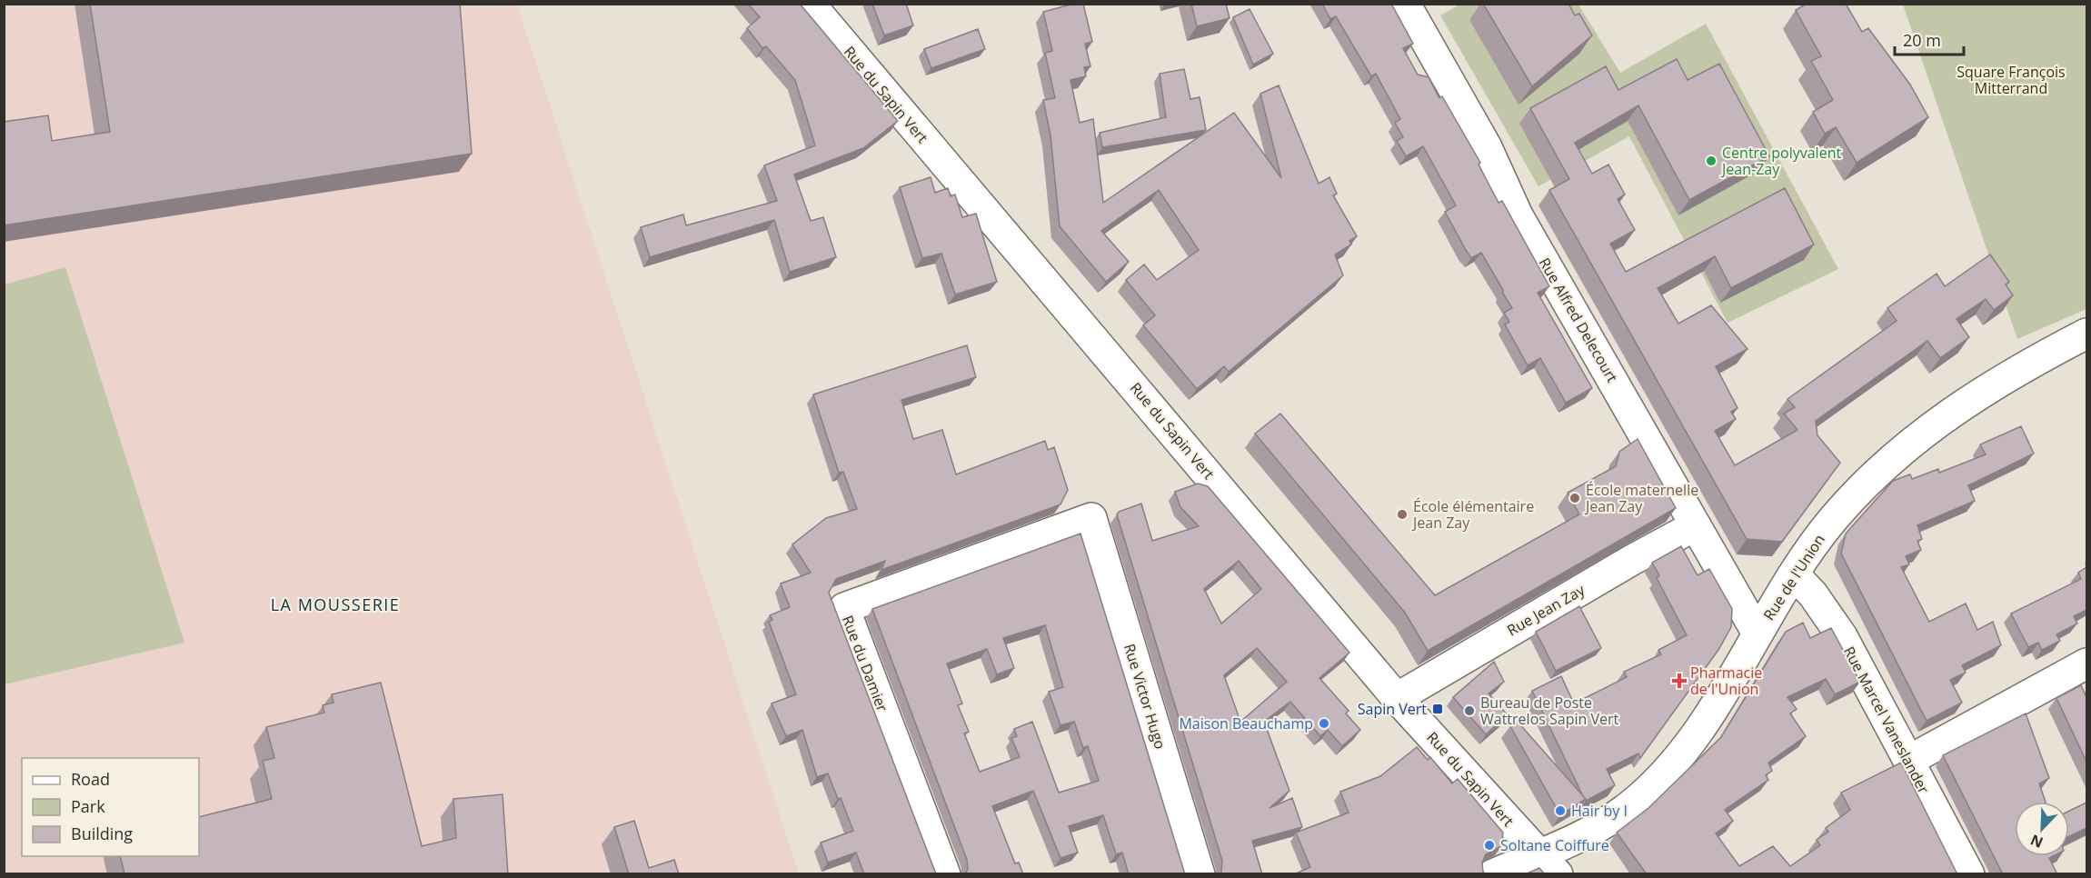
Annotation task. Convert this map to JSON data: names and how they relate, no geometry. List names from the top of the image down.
{
  "streets": {
    "street": [
      "Rue du Sapin Vert",
      "Rue Alfred Delecourt",
      "Rue de l'Union",
      "Rue Jean Zay",
      "Rue du Damier",
      "Rue Victor Hugo",
      "Rue Marcel Vaneslander"
    ]
  },
  "crossings": [
    ["Rue du Sapin Vert", "Rue de l'Union"],
    ["Rue du Sapin Vert", "Rue Jean Zay"],
    ["Rue Alfred Delecourt", "Rue de l'Union"],
    ["Rue Alfred Delecourt", "Rue Jean Zay"],
    ["Rue de l'Union", "Rue Marcel Vaneslander"],
    ["Rue du Damier", "Rue Victor Hugo"]
  ],
  "districts": ["LA MOUSSERIE"],
  "parks": ["Square François Mitterrand"],
  "places": {
    "other": [
      "Centre polyvalent Jean-Zay",
      "École maternelle Jean Zay",
      "École élémentaire Jean Zay",
      "Bureau de Poste Wattrelos Sapin Vert",
      "Maison Beauchamp",
      "Hair by I",
      "Soltane Coiffure"
    ],
    "health": ["Pharmacie de l'Union"],
    "transit": ["Sapin Vert"]
  },
  "legend": ["Road", "Park", "Building"],
  "scale_bar": "20 m",
  "north": "bottom left"
}
